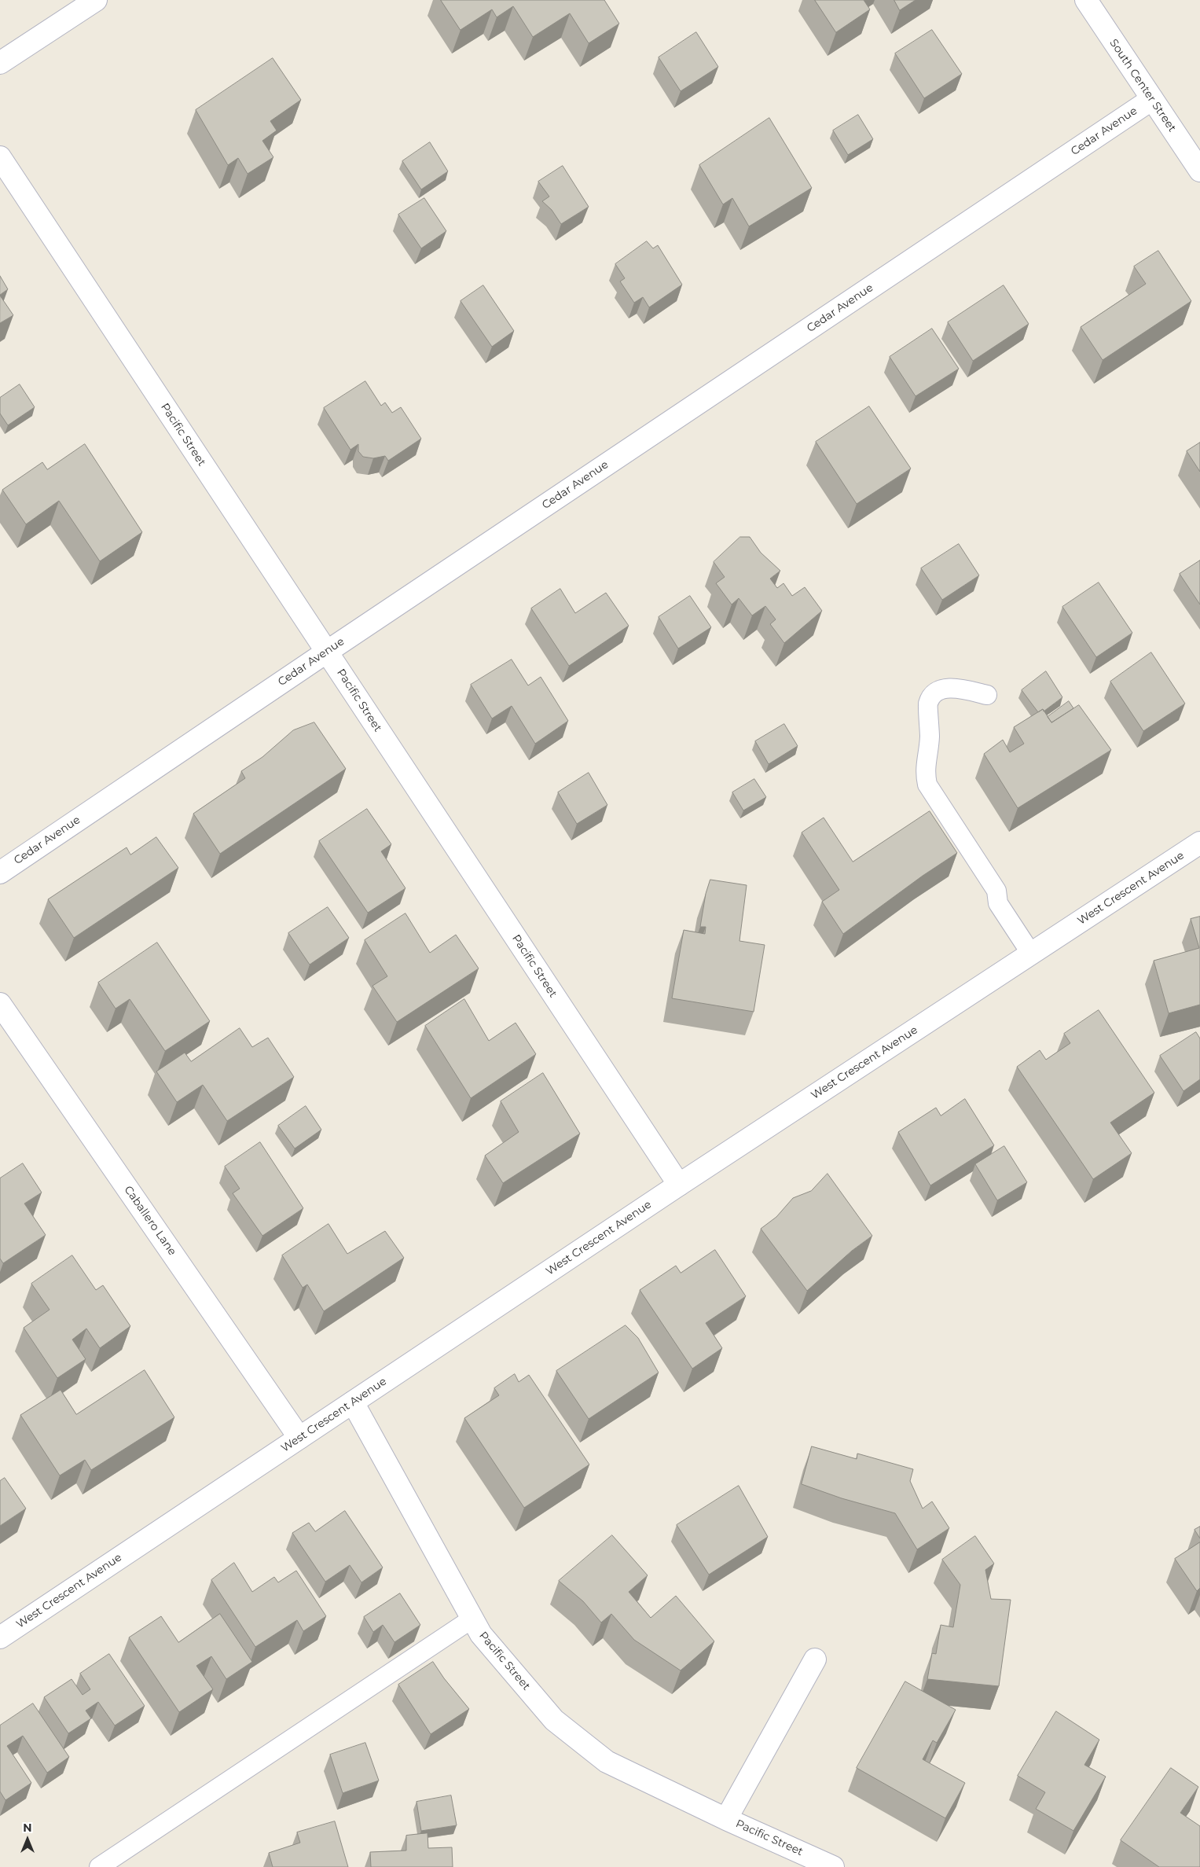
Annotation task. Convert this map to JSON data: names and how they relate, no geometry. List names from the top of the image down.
{
  "streets": {
    "street": [
      "South Center Street",
      "Cedar Avenue",
      "Pacific Street",
      "West Crescent Avenue",
      "Caballero Lane"
    ]
  },
  "crossings": [
    ["South Center Street", "Cedar Avenue"],
    ["Cedar Avenue", "Pacific Street"],
    ["Pacific Street", "West Crescent Avenue"],
    ["West Crescent Avenue", "Caballero Lane"]
  ],
  "north": "top"
}
